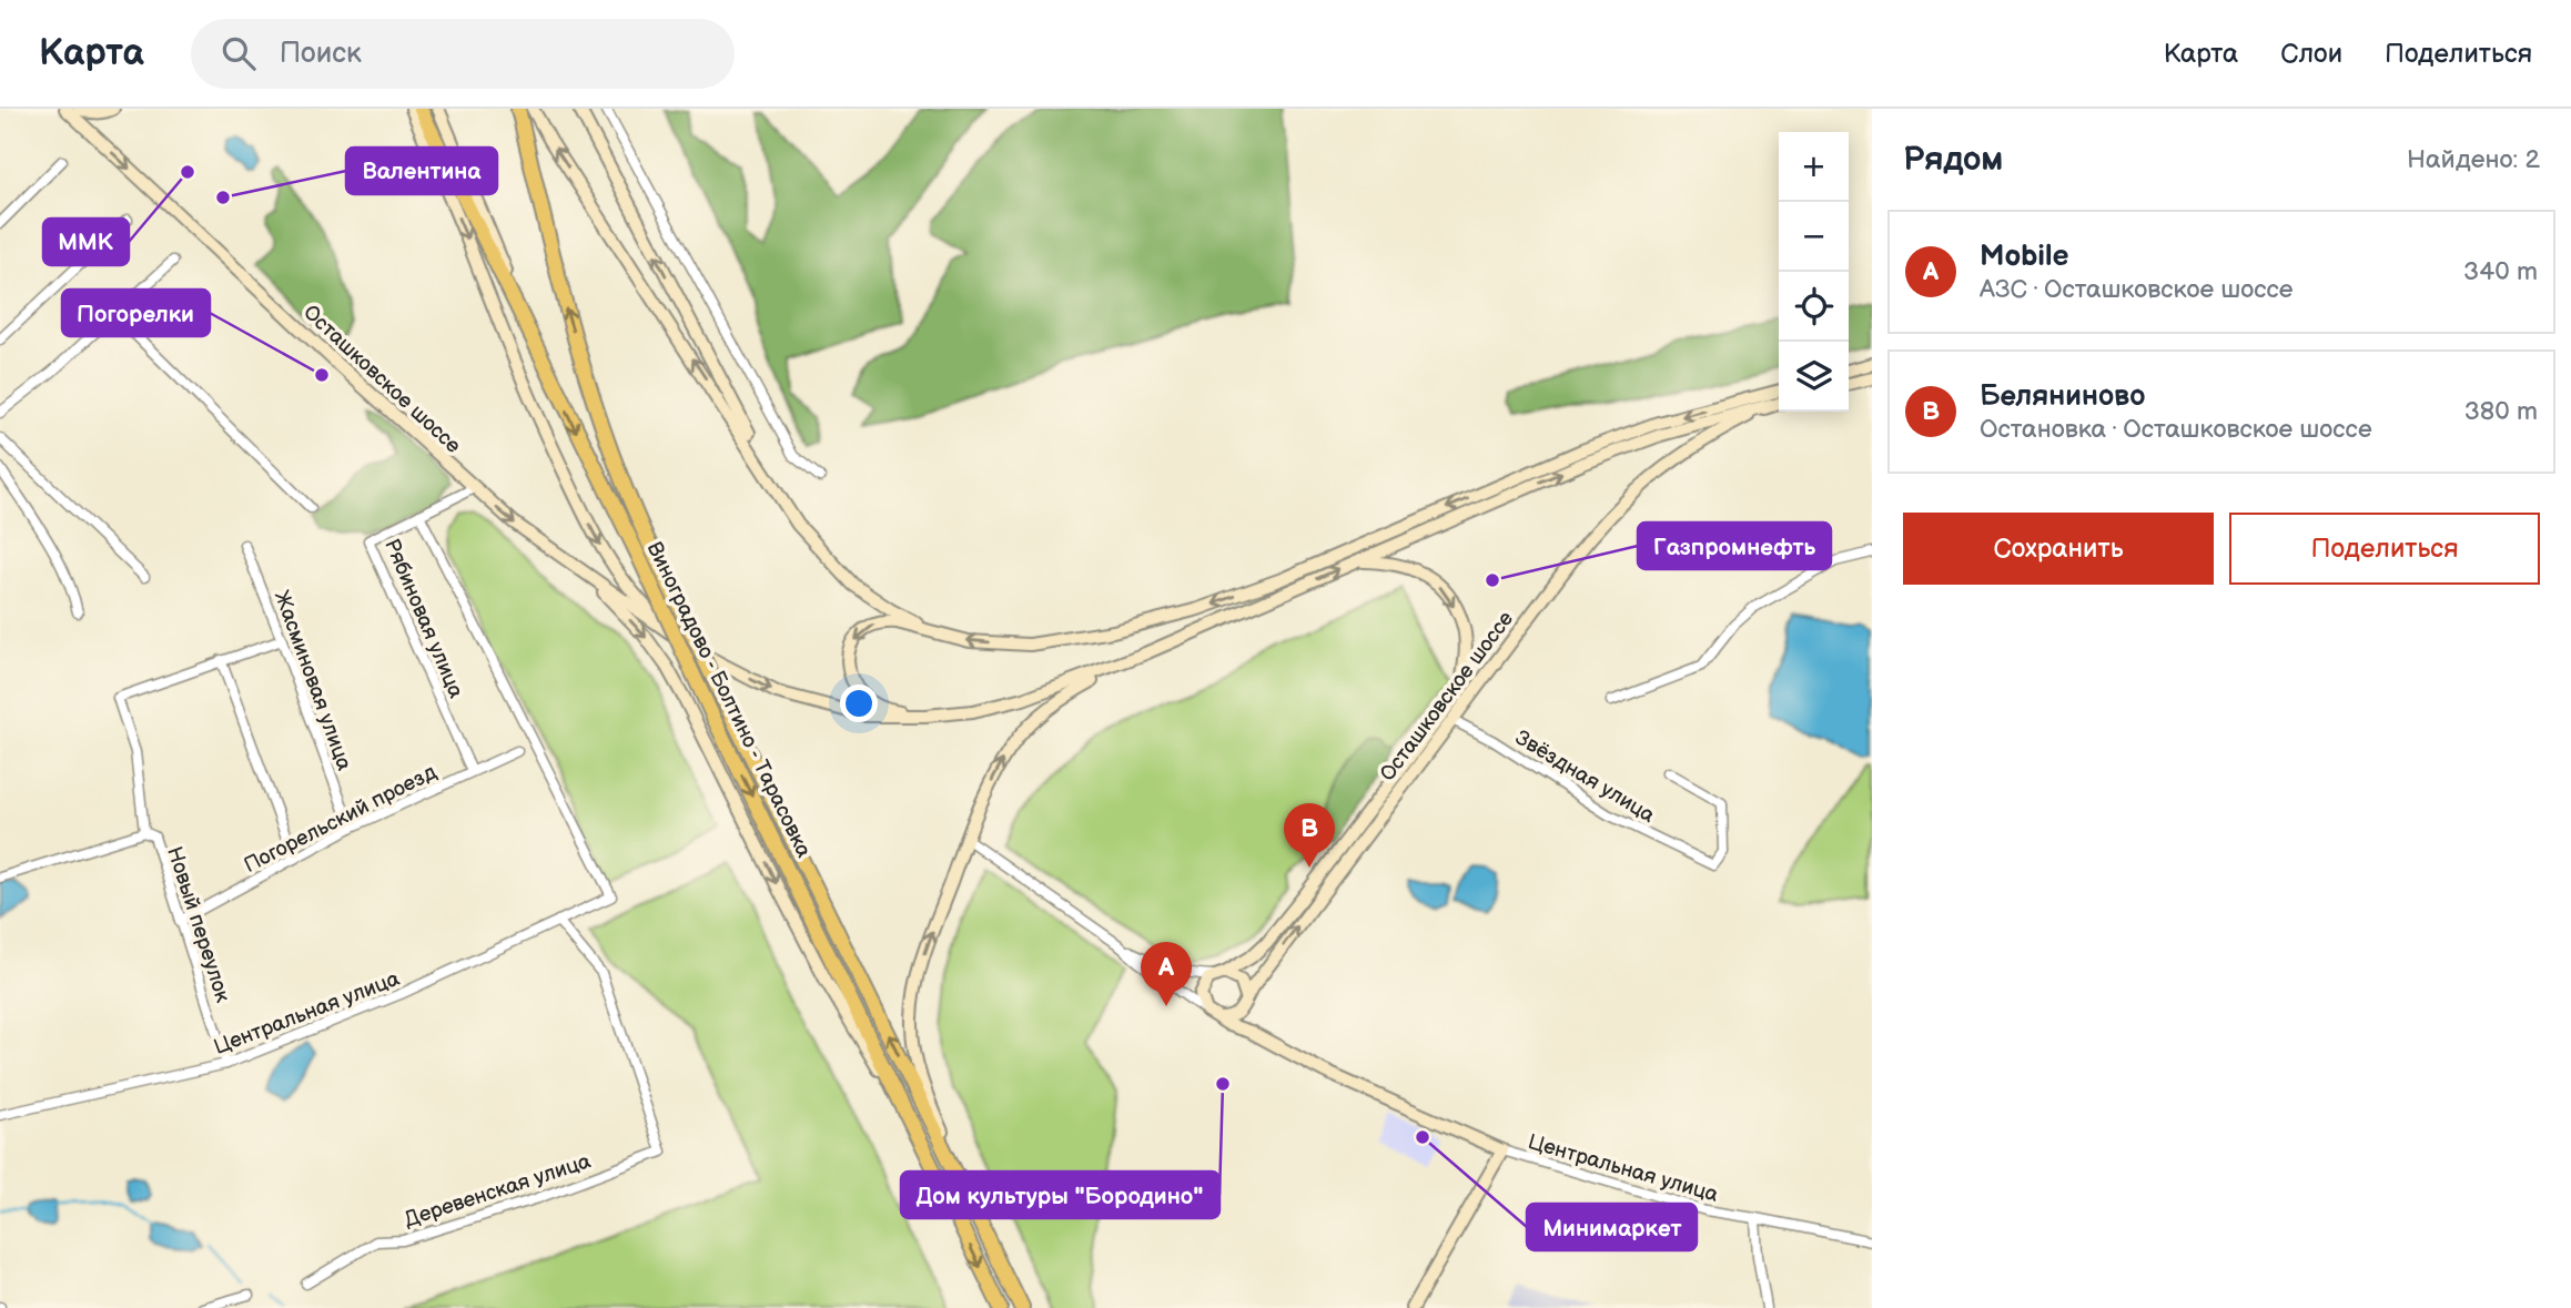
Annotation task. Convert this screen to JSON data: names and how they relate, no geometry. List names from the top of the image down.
{
  "streets": {
    "main road": ["Осташковское шоссе", "Виноградово - Болтино - Тарасовка"],
    "street": [
      "Рябиновая улица",
      "Жасминовая улица",
      "Звёздная улица",
      "Погорельский проезд",
      "Новый переулок",
      "Центральная улица",
      "Деревенская улица"
    ]
  },
  "crossings": [
    ["Осташковское шоссе", "Рябиновая улица"],
    ["Осташковское шоссе", "Звёздная улица"],
    ["Рябиновая улица", "Погорельский проезд"],
    ["Рябиновая улица", "Центральная улица"],
    ["Жасминовая улица", "Погорельский проезд"],
    ["Жасминовая улица", "Новый переулок"],
    ["Погорельский проезд", "Новый переулок"],
    ["Новый переулок", "Центральная улица"],
    ["Центральная улица", "Деревенская улица"]
  ],
  "places": [
    "ММК",
    "Валентина",
    "Погорелки",
    "Газпромнефть",
    "Дом культуры \"Бородино\"",
    "Минимаркет"
  ],
  "page": {
    "header": "Карта",
    "search": "Поиск",
    "nav": ["Карта", "Слои", "Поделиться"],
    "heading": ["Рядом", "Найдено: 2"],
    "map_buttons": ["+", "−"],
    "list": [
      {
        "mark": "A",
        "name": "Mobile",
        "note": "АЗС · Осташковское шоссе",
        "value": "340 m"
      },
      {
        "mark": "B",
        "name": "Беляниново",
        "note": "Остановка · Осташковское шоссе",
        "value": "380 m"
      }
    ],
    "buttons": ["Сохранить", "Поделиться"],
    "pins": ["B", "A"]
  }
}
